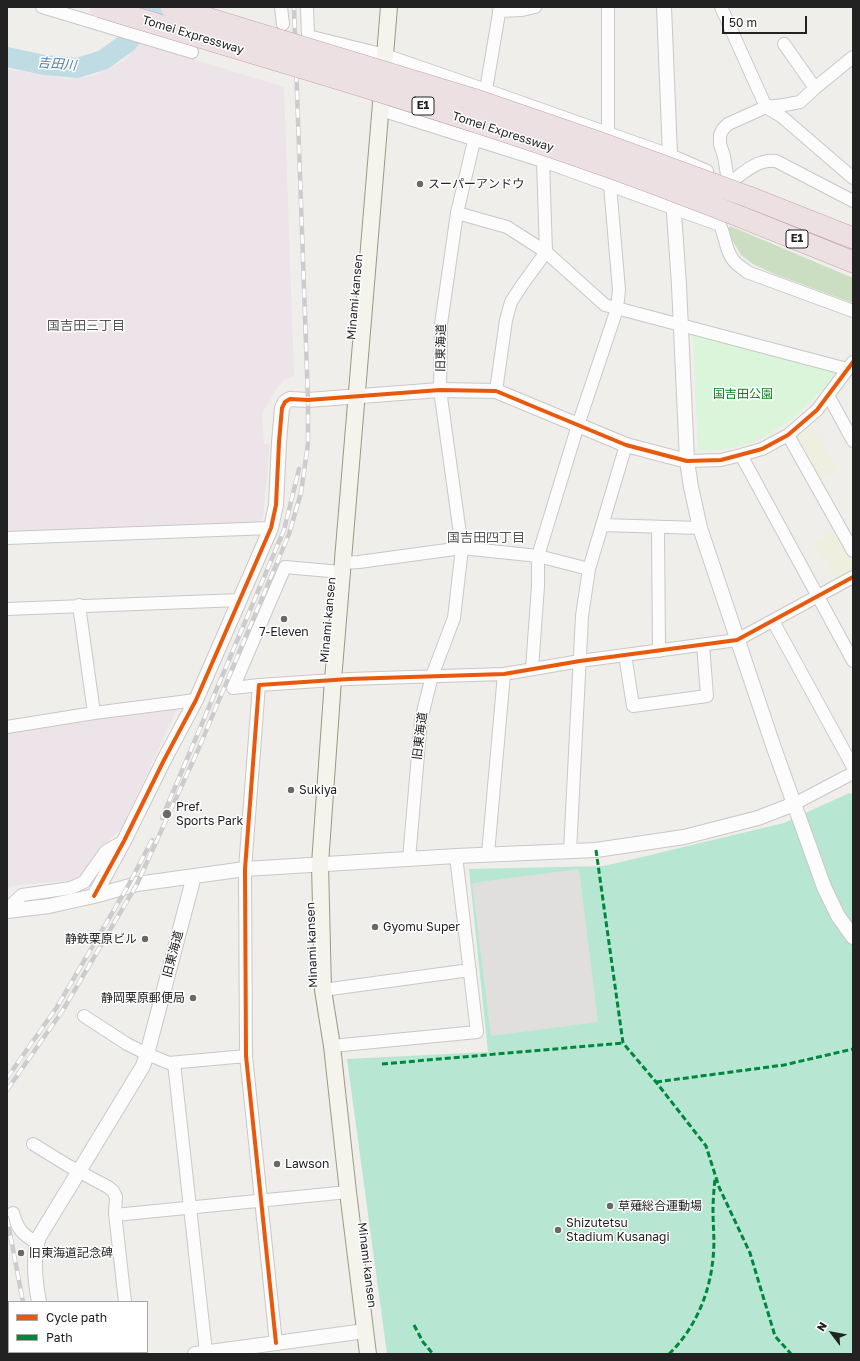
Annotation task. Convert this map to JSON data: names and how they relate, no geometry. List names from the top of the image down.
{
  "streets": {
    "highway": ["Tomei Expressway", "E1"],
    "main road": ["Minami kansen"],
    "street": ["旧東海道"]
  },
  "districts": ["国吉田三丁目", "国吉田四丁目"],
  "water": ["吉田川"],
  "parks": ["国吉田公園"],
  "places": [
    "スーパーアンドウ",
    "7-Eleven",
    "Sukiya",
    "Pref. Sports Park",
    "Gyomu Super",
    "静鉄栗原ビル",
    "静岡栗原郵便局",
    "Lawson",
    "草薙総合運動場",
    "Shizutetsu Stadium Kusanagi",
    "旧東海道記念碑"
  ],
  "legend": ["Cycle path", "Path"],
  "scale_bar": "50 m",
  "north": "top left"
}
